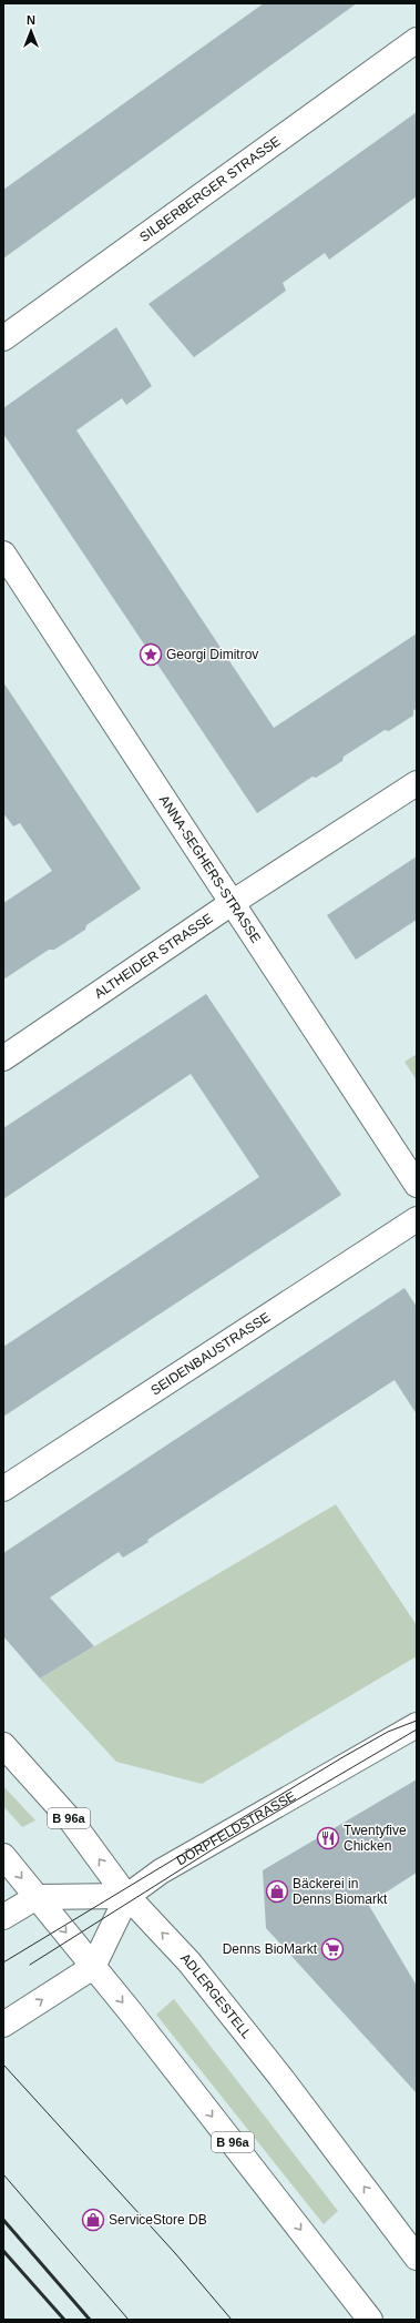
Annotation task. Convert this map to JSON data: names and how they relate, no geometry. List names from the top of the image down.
{
  "streets": {
    "street": [
      "SILBERBERGER STRASSE",
      "ANNA-SEGHERS-STRASSE",
      "ALTHEIDER STRASSE",
      "SEIDENBAUSTRASSE",
      "B 96a",
      "DÖRPFELDSTRASSE",
      "ADLERGESTELL"
    ]
  },
  "crossings": [
    ["ANNA-SEGHERS-STRASSE", "ALTHEIDER STRASSE"],
    ["B 96a", "DÖRPFELDSTRASSE"],
    ["DÖRPFELDSTRASSE", "ADLERGESTELL"]
  ],
  "places": {
    "place": ["Georgi Dimitrov"],
    "restaurant": ["Twentyfive Chicken"],
    "shop": ["Bäckerei in Denns Biomarkt", "ServiceStore DB"],
    "supermarket": ["Denns BioMarkt"]
  },
  "north": "top"
}
